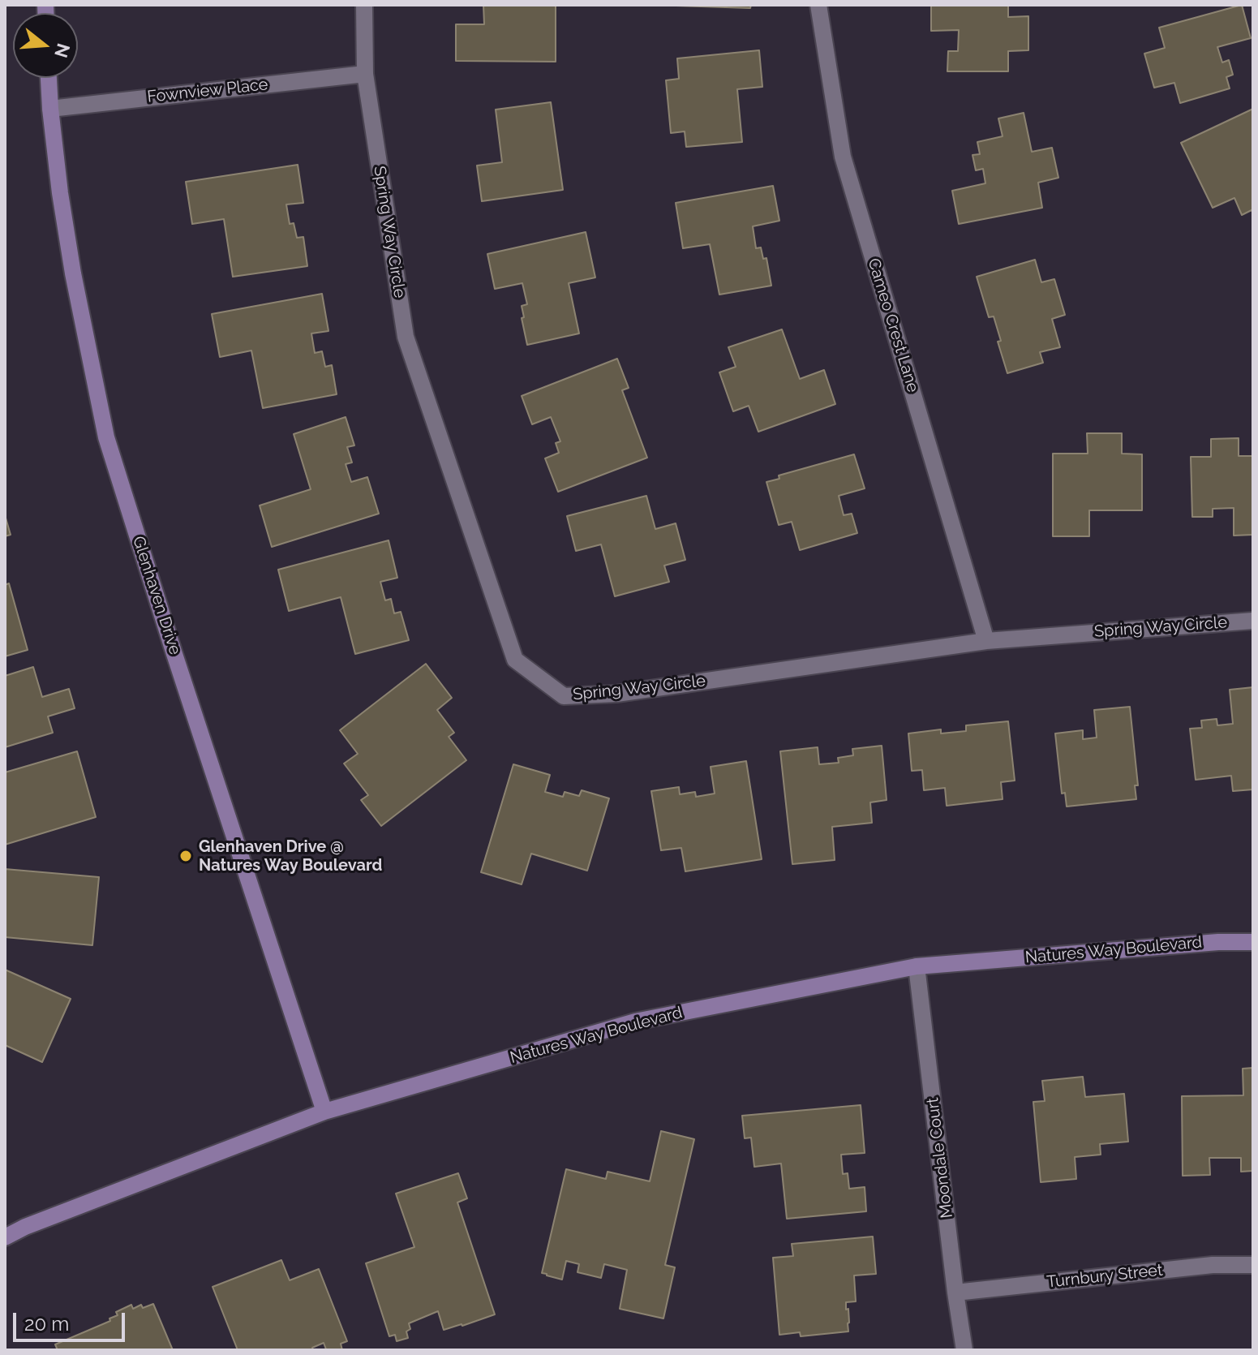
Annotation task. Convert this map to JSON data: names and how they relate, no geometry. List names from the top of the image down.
{
  "streets": {
    "street": [
      "Fownview Place",
      "Spring Way Circle",
      "Cameo Crest Lane",
      "Glenhaven Drive",
      "Natures Way Boulevard",
      "Moondale Court",
      "Turnbury Street"
    ]
  },
  "crossings": [
    ["Fownview Place", "Spring Way Circle"],
    ["Fownview Place", "Glenhaven Drive"],
    ["Spring Way Circle", "Cameo Crest Lane"],
    ["Glenhaven Drive", "Natures Way Boulevard"],
    ["Natures Way Boulevard", "Moondale Court"],
    ["Moondale Court", "Turnbury Street"]
  ],
  "places": ["Glenhaven Drive @ Natures Way Boulevard"],
  "scale_bar": "20 m",
  "north": "right"
}
